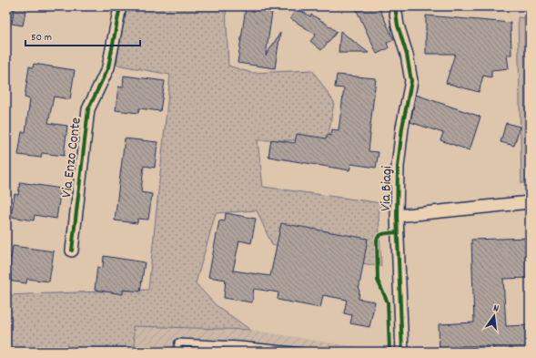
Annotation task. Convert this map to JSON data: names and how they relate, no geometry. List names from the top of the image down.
{
  "streets": {
    "street": ["Via Enzo Conte", "Via Biagi"]
  },
  "scale_bar": "50 m",
  "north": "top"
}
